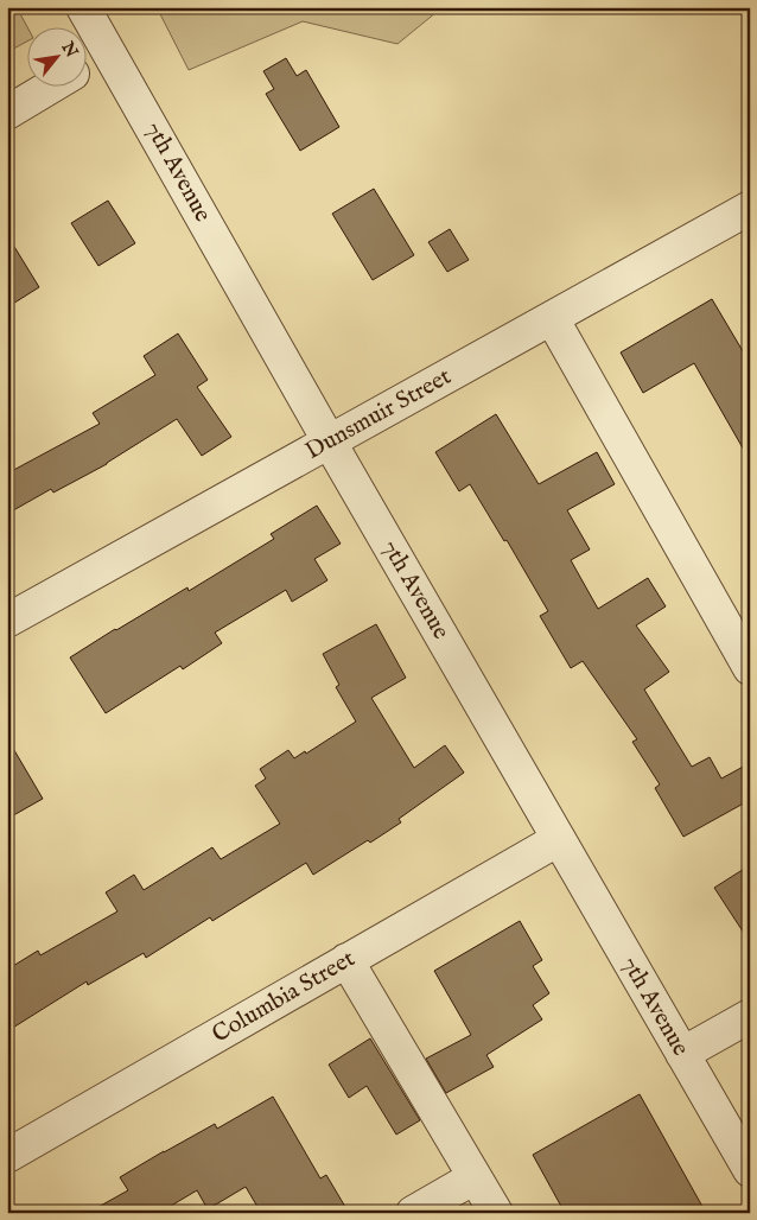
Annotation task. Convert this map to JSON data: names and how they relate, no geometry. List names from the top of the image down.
{
  "streets": {
    "street": ["7th Avenue", "Dunsmuir Street", "Columbia Street"]
  },
  "crossings": [
    ["7th Avenue", "Dunsmuir Street"],
    ["7th Avenue", "Columbia Street"]
  ],
  "north": "top right"
}
